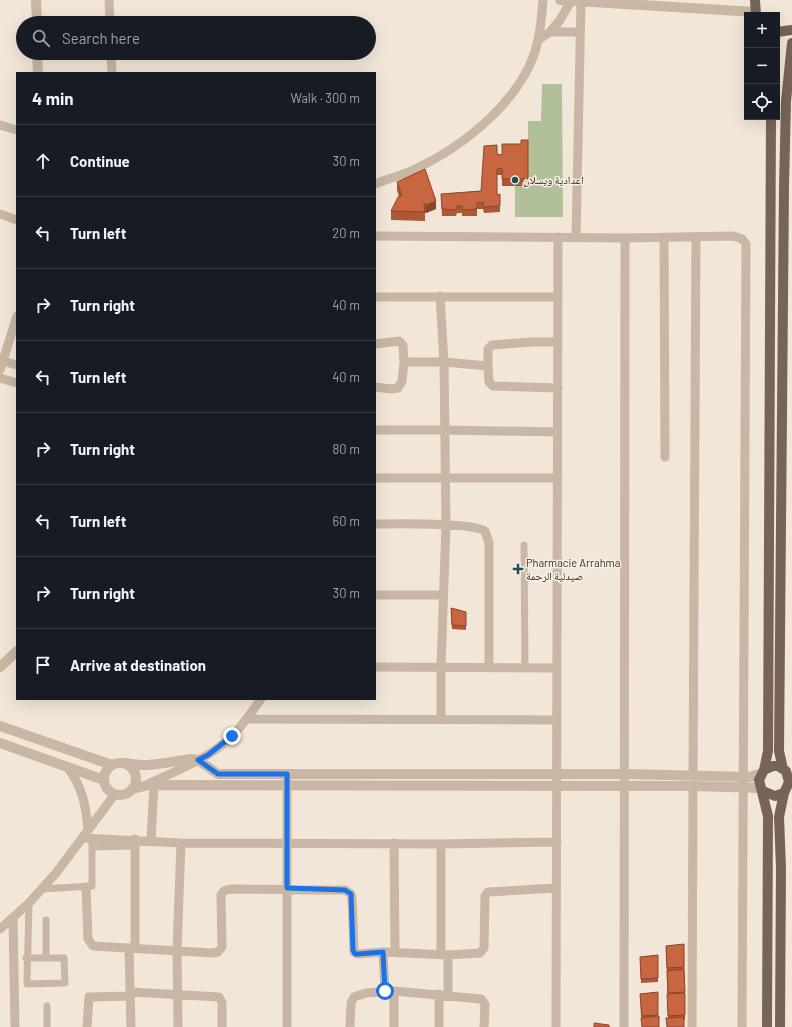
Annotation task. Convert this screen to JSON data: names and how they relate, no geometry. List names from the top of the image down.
{
  "places": {
    "other": ["اعدادية ويسلان"],
    "health": ["Pharmacie Arrahma صيدلية الرحمة"]
  },
  "page": {
    "map_buttons": ["+", "−"],
    "search": "Search here",
    "heading": ["4 min", "Walk · 300 m"],
    "list": [
      ["Continue", "30 m"],
      ["Turn left", "20 m"],
      ["Turn right", "40 m"],
      ["Turn left", "40 m"],
      ["Turn right", "80 m"],
      ["Turn left", "60 m"],
      ["Turn right", "30 m"],
      "Arrive at destination"
    ]
  }
}
